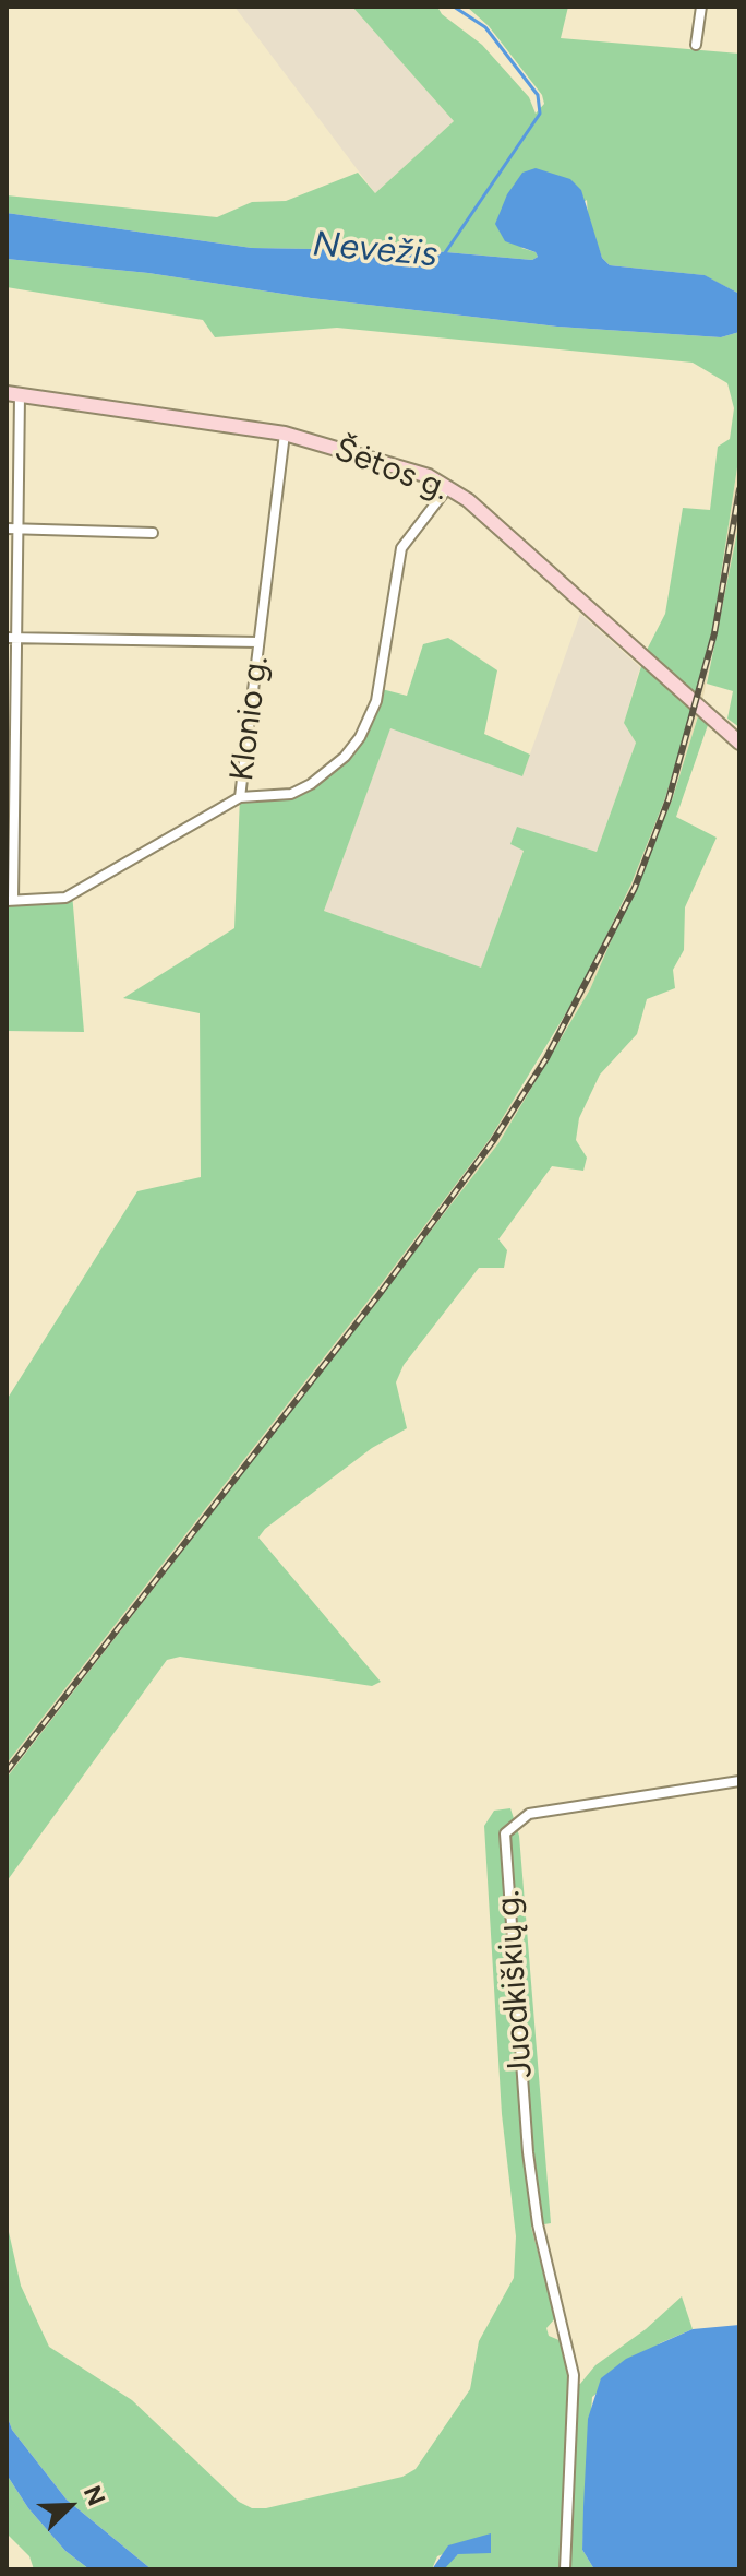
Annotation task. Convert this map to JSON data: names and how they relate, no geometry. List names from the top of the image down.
{
  "streets": {
    "main road": ["Šėtos g."],
    "street": ["Klonio g.", "Juodkiškių g."]
  },
  "crossings": [
    ["Šėtos g.", "Klonio g."]
  ],
  "water": ["Nevėžis"],
  "north": "top right"
}
